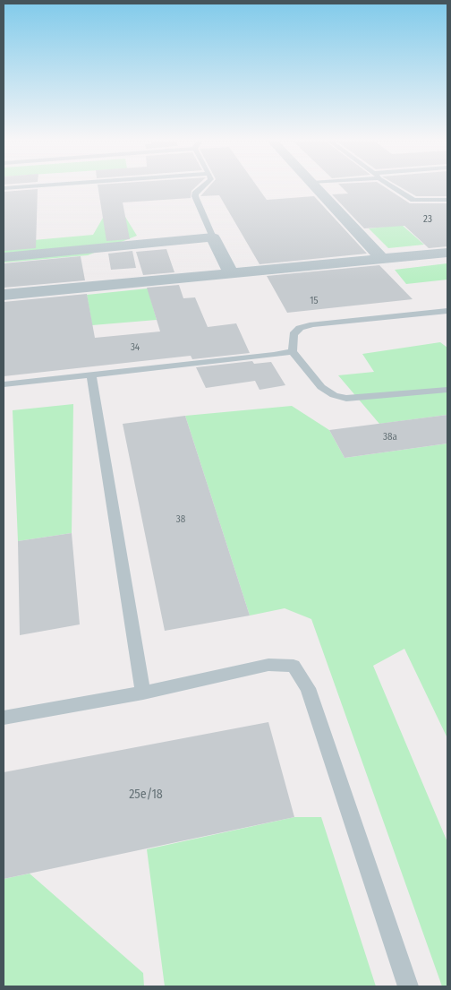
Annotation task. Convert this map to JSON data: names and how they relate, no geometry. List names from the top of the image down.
{
  "house_numbers": [
    "23",
    "15",
    "34",
    "38a",
    "38",
    "25e/18"
  ]
}
